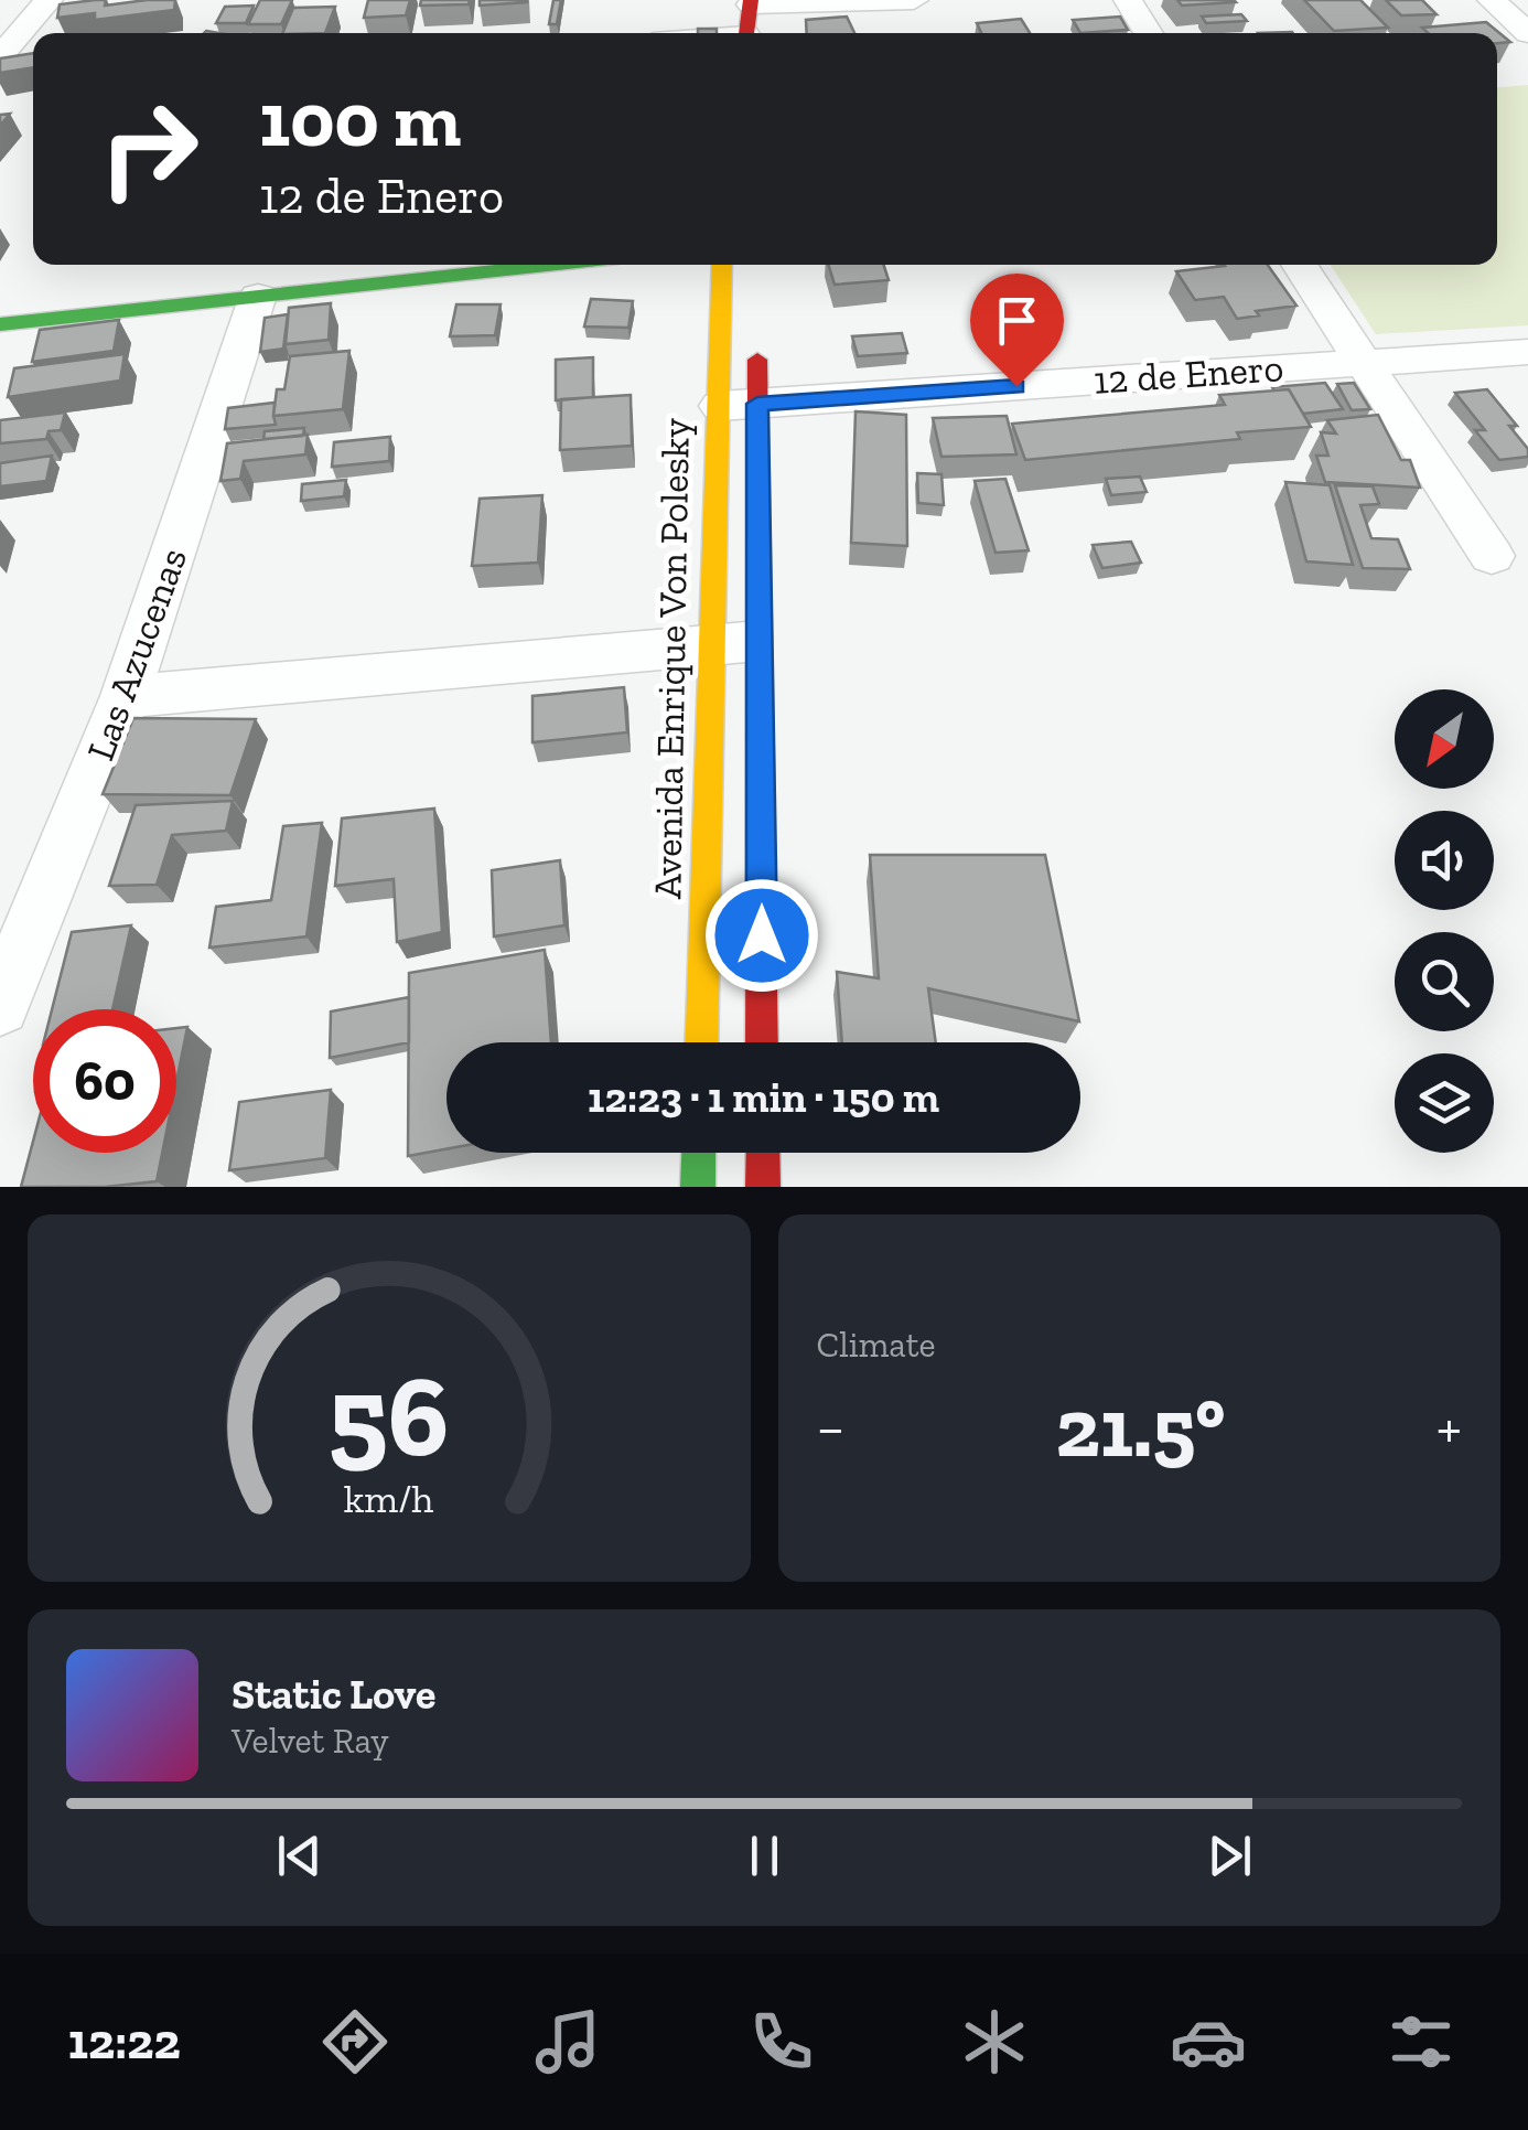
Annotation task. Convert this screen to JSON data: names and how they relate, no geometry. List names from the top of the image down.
{
  "streets": {
    "main road": ["Avenida Enrique Von Polesky"],
    "street": ["12 de Enero", "Las Azucenas"]
  },
  "crossings": [
    ["12 de Enero", "Avenida Enrique Von Polesky"]
  ],
  "north": "bottom left",
  "page": {
    "turn": ["100 m", "12 de Enero"],
    "limit": "60",
    "trip": "12:23 · 1 min · 150 m",
    "tile": "Climate",
    "heat": ["−", "21.5°", "+"],
    "song": ["Static Love", "Velvet Ray"],
    "tabs": "12:22",
    "gauge": ["56", "km/h"]
  }
}
